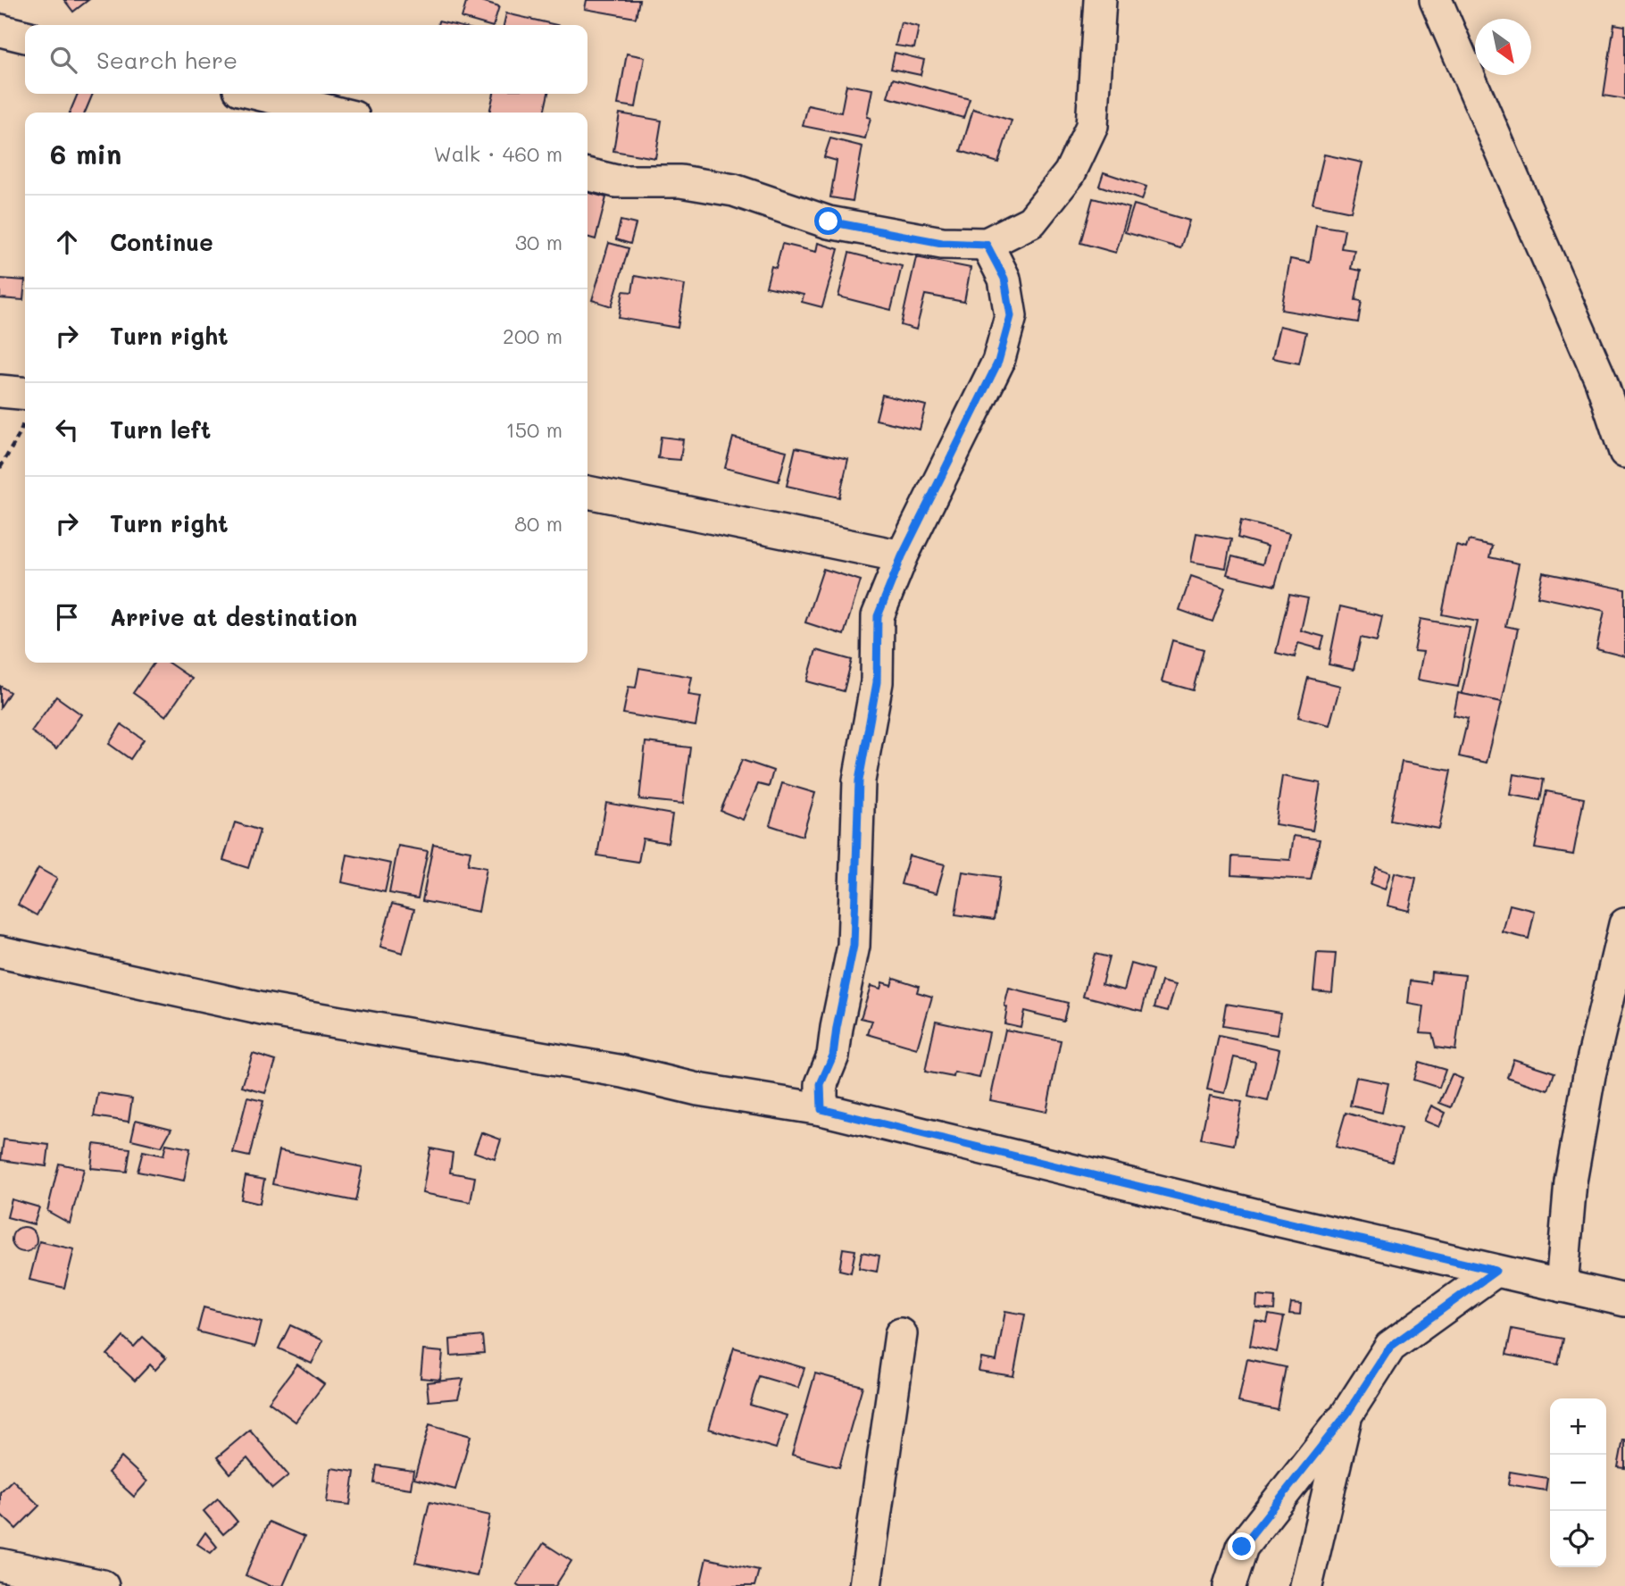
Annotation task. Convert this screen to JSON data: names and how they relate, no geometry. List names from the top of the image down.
{
  "north": "bottom right",
  "page": {
    "search": "Search here",
    "heading": ["6 min", "Walk · 460 m"],
    "list": [
      ["Continue", "30 m"],
      ["Turn right", "200 m"],
      ["Turn left", "150 m"],
      ["Turn right", "80 m"],
      "Arrive at destination"
    ],
    "map_buttons": ["+", "−"]
  }
}
